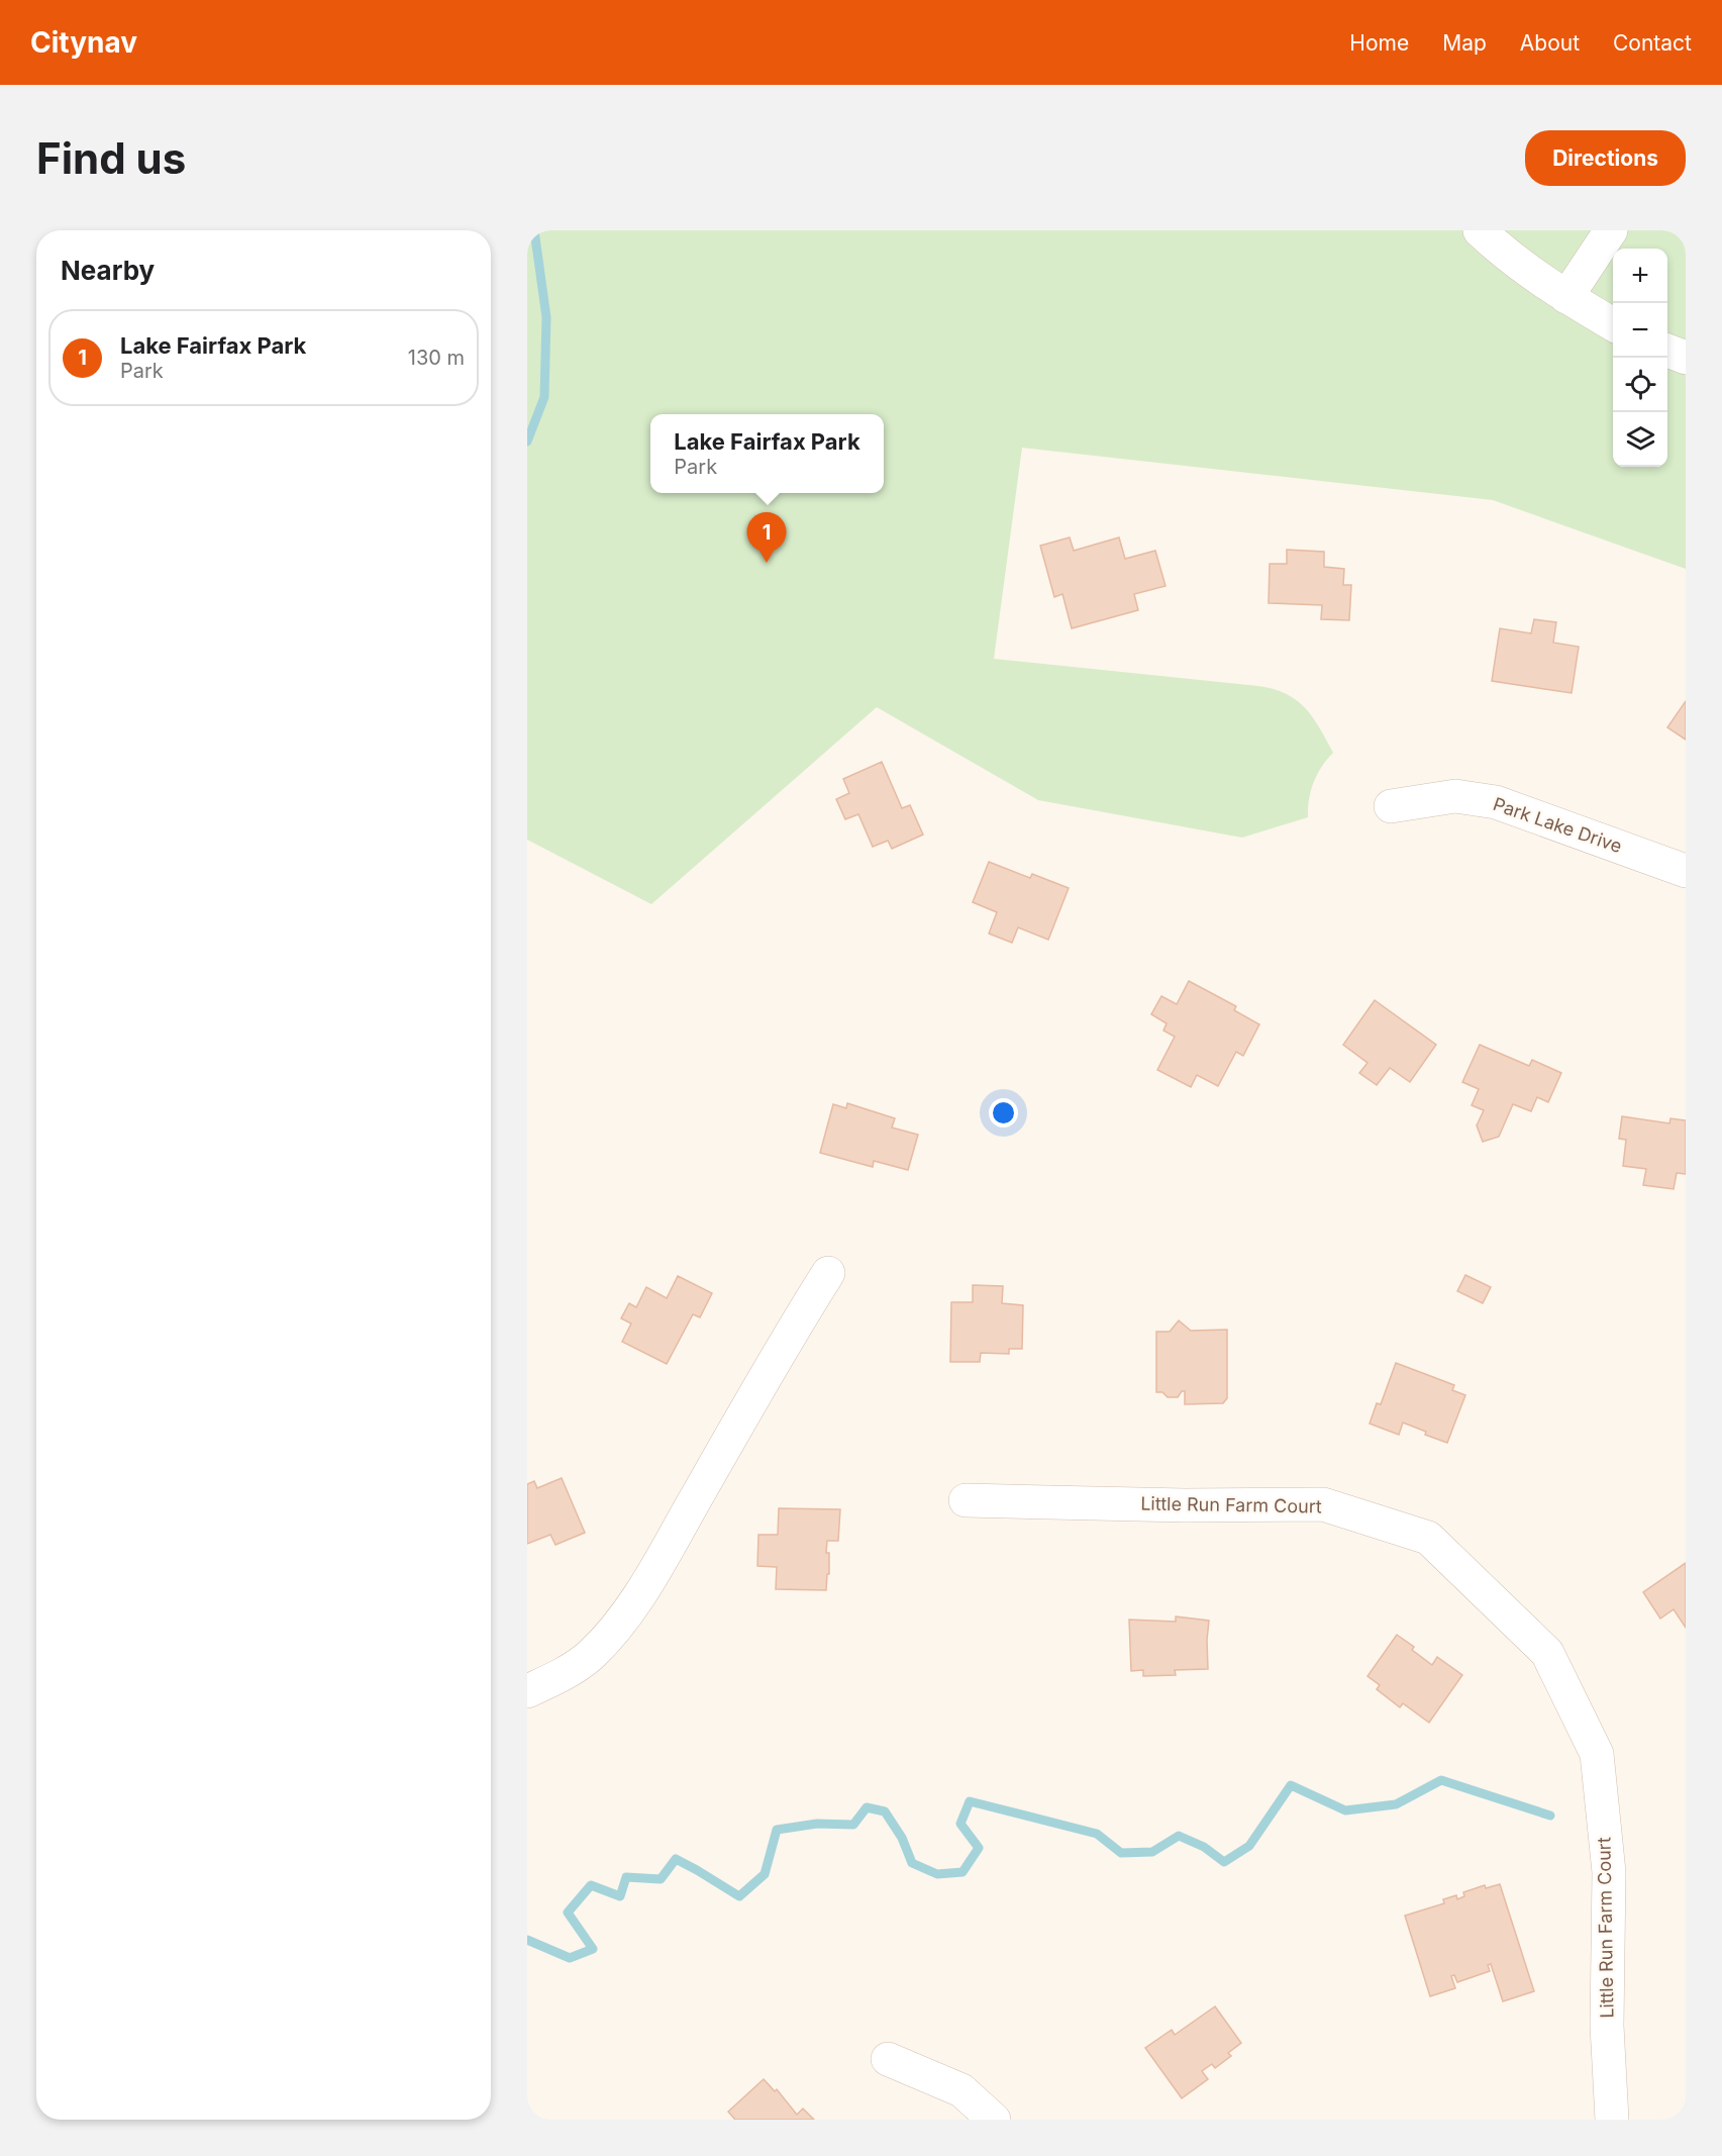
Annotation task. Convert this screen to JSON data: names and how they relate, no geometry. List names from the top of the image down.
{
  "streets": {
    "street": ["Park Lake Drive", "Little Run Farm Court"]
  },
  "page": {
    "header": "Citynav",
    "nav": [
      "Home",
      "Map",
      "About",
      "Contact"
    ],
    "buttons": "Directions",
    "title": "Find us",
    "heading": "Nearby",
    "map_buttons": ["+", "−"],
    "list": [
      {
        "mark": "1",
        "name": "Lake Fairfax Park",
        "note": "Park",
        "value": "130 m"
      }
    ],
    "popup": ["Lake Fairfax Park", "Park"],
    "pins": "1"
  }
}
